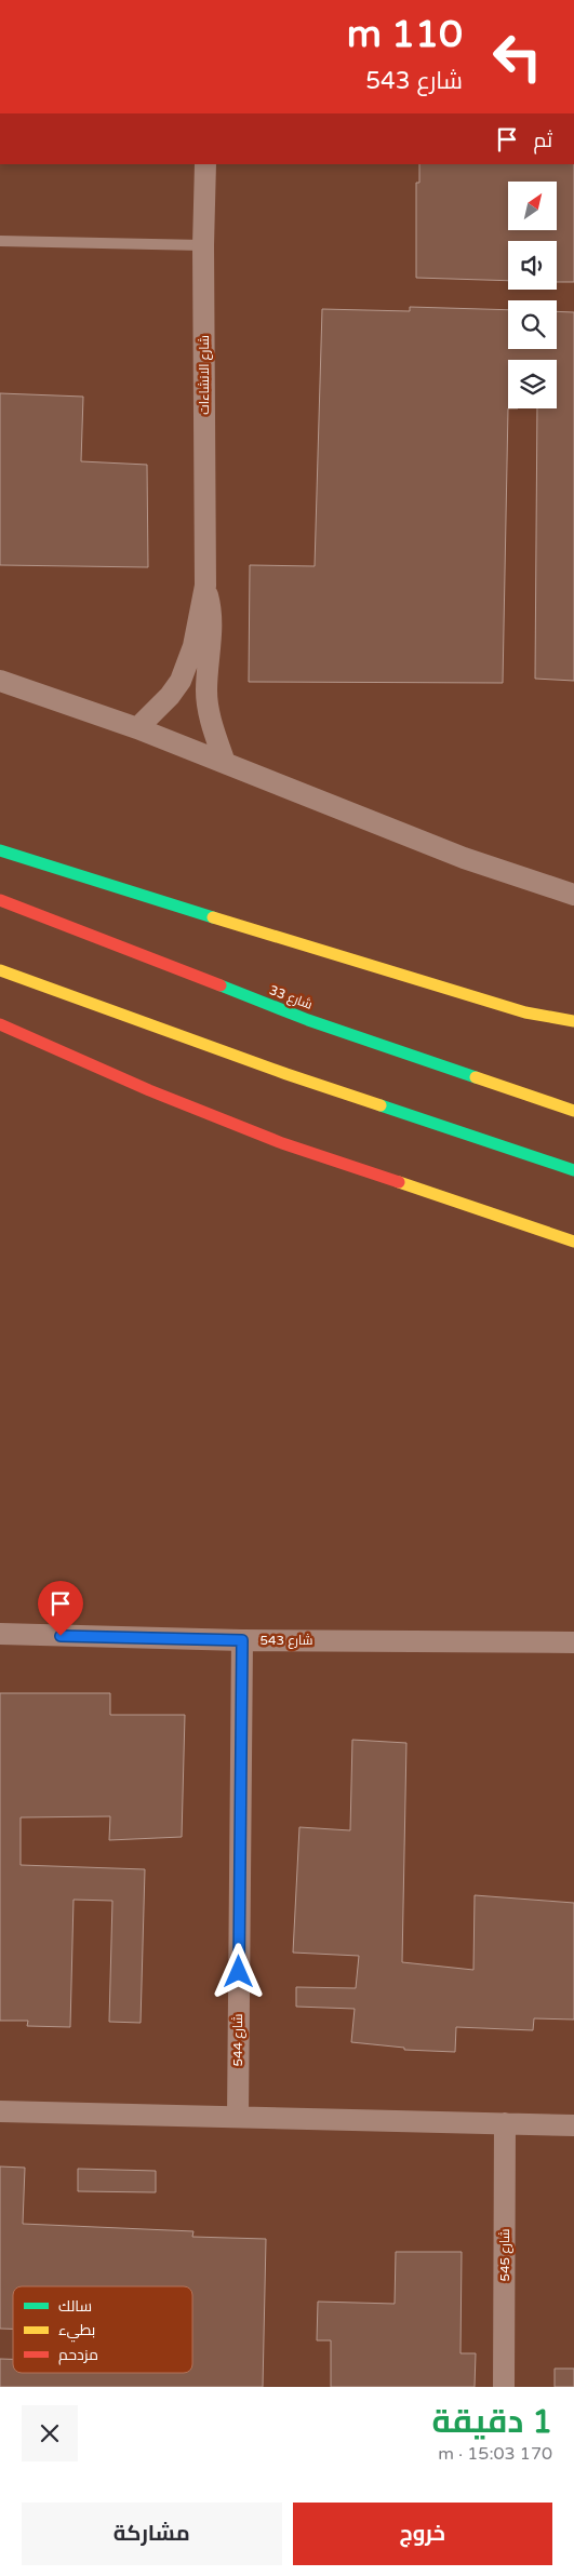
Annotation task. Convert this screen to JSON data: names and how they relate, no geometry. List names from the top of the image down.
{
  "streets": {
    "highway": ["شارع 33"],
    "street": [
      "شارع الانشاءات",
      "شارع 543",
      "شارع 544",
      "شارع 545"
    ]
  },
  "crossings": [
    ["شارع 543", "شارع 544"]
  ],
  "legend": ["سالك", "بطيء", "مزدحم"],
  "north": "top right",
  "page": {
    "turn": ["110 m", "شارع 543"],
    "then": "ثم",
    "heading": ["1 دقيقة", "170 m · 15:03"],
    "buttons": ["خروج", "مشاركة"]
  }
}
